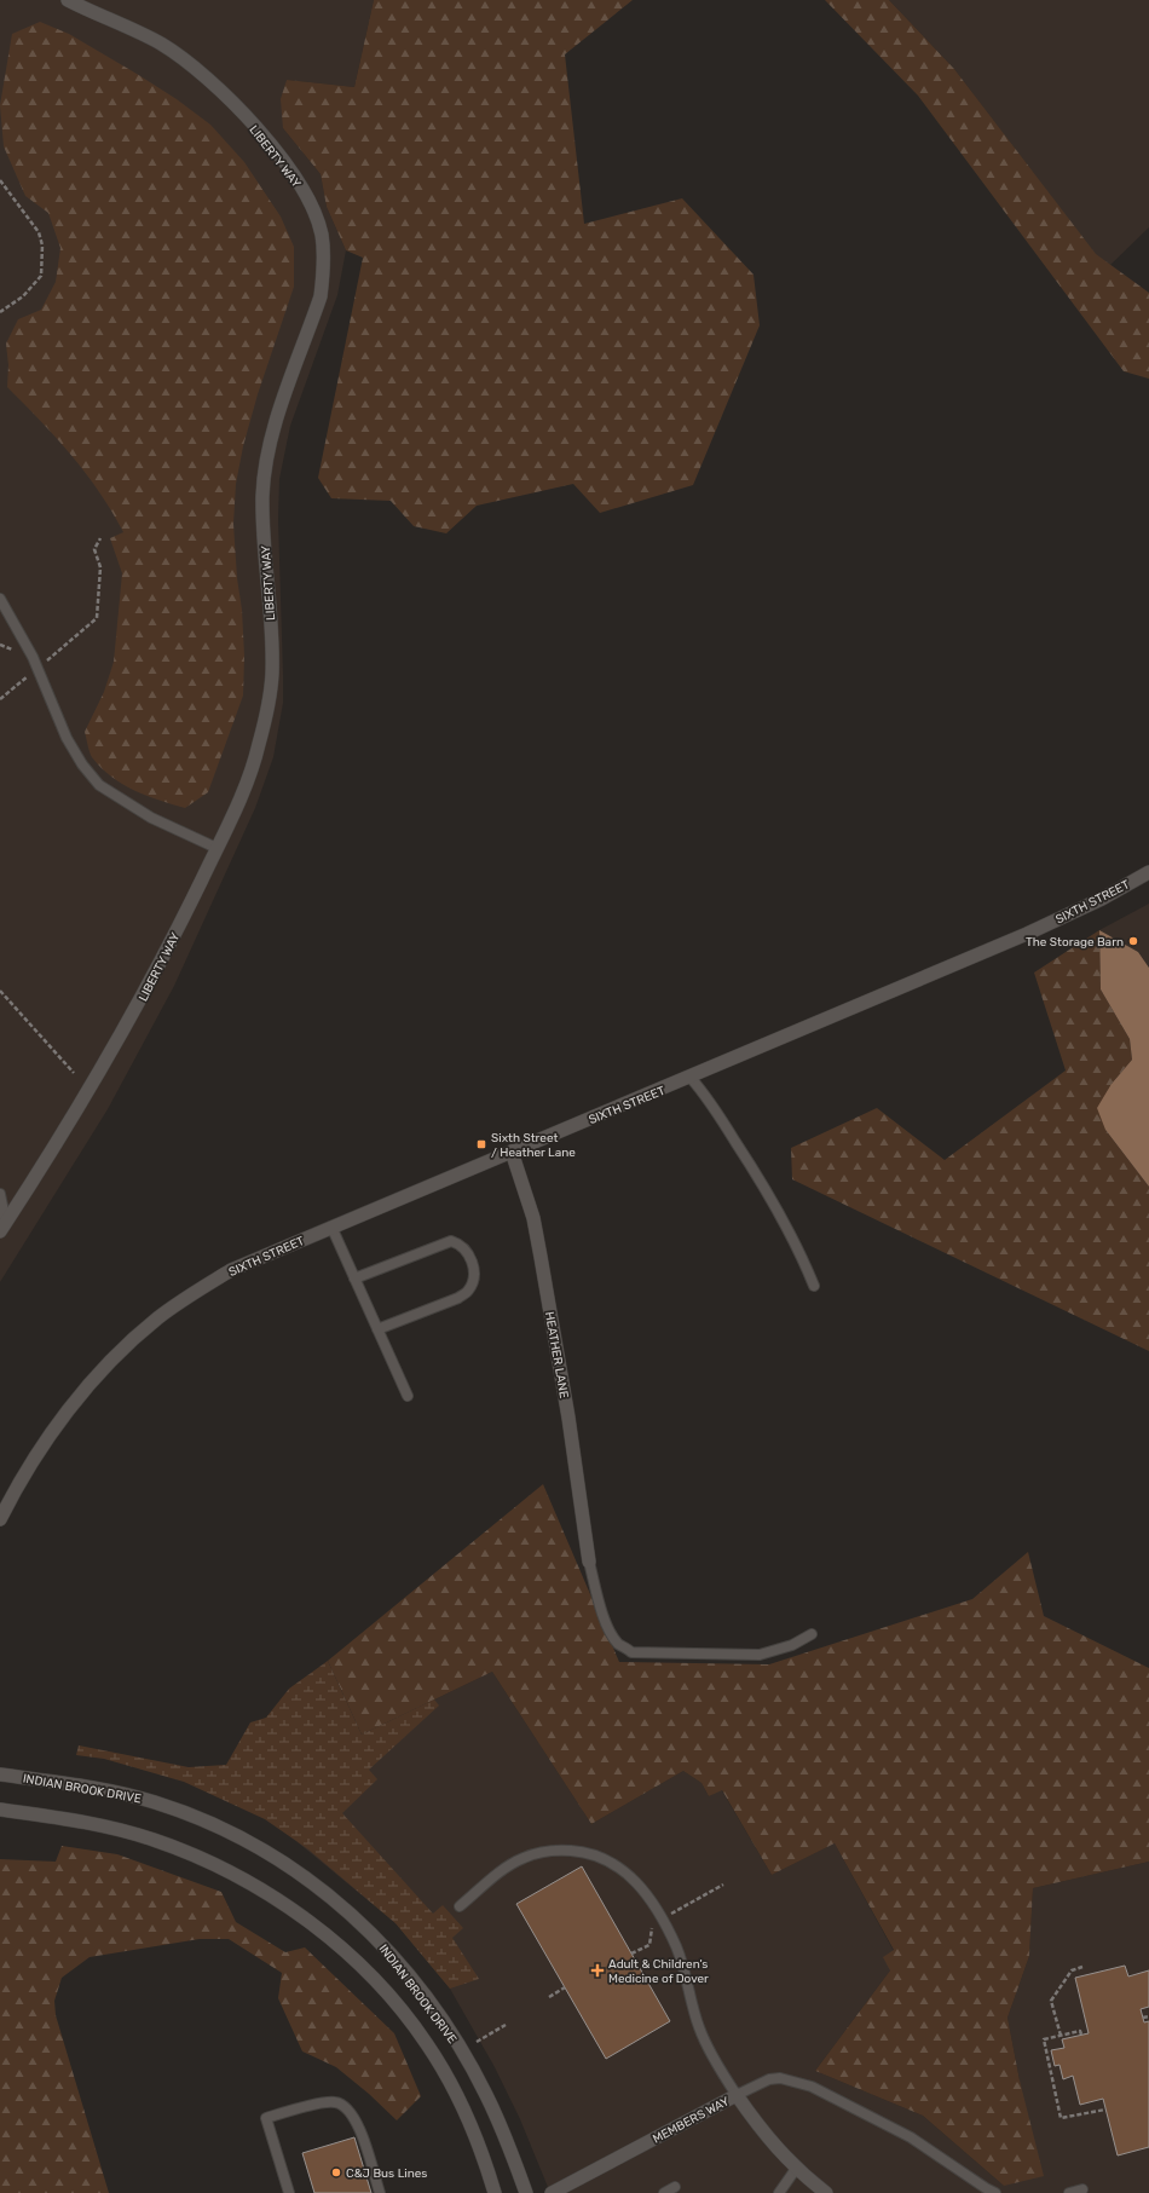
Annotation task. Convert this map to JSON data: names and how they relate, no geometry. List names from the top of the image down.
{
  "streets": {
    "main road": [
      "LIBERTY WAY",
      "SIXTH STREET",
      "HEATHER LANE",
      "INDIAN BROOK DRIVE",
      "MEMBERS WAY"
    ]
  },
  "crossings": [
    ["SIXTH STREET", "HEATHER LANE"]
  ],
  "places": {
    "other": ["The Storage Barn", "C&J Bus Lines"],
    "transit": ["Sixth Street / Heather Lane"],
    "health": ["Adult & Children's Medicine of Dover"]
  }
}
